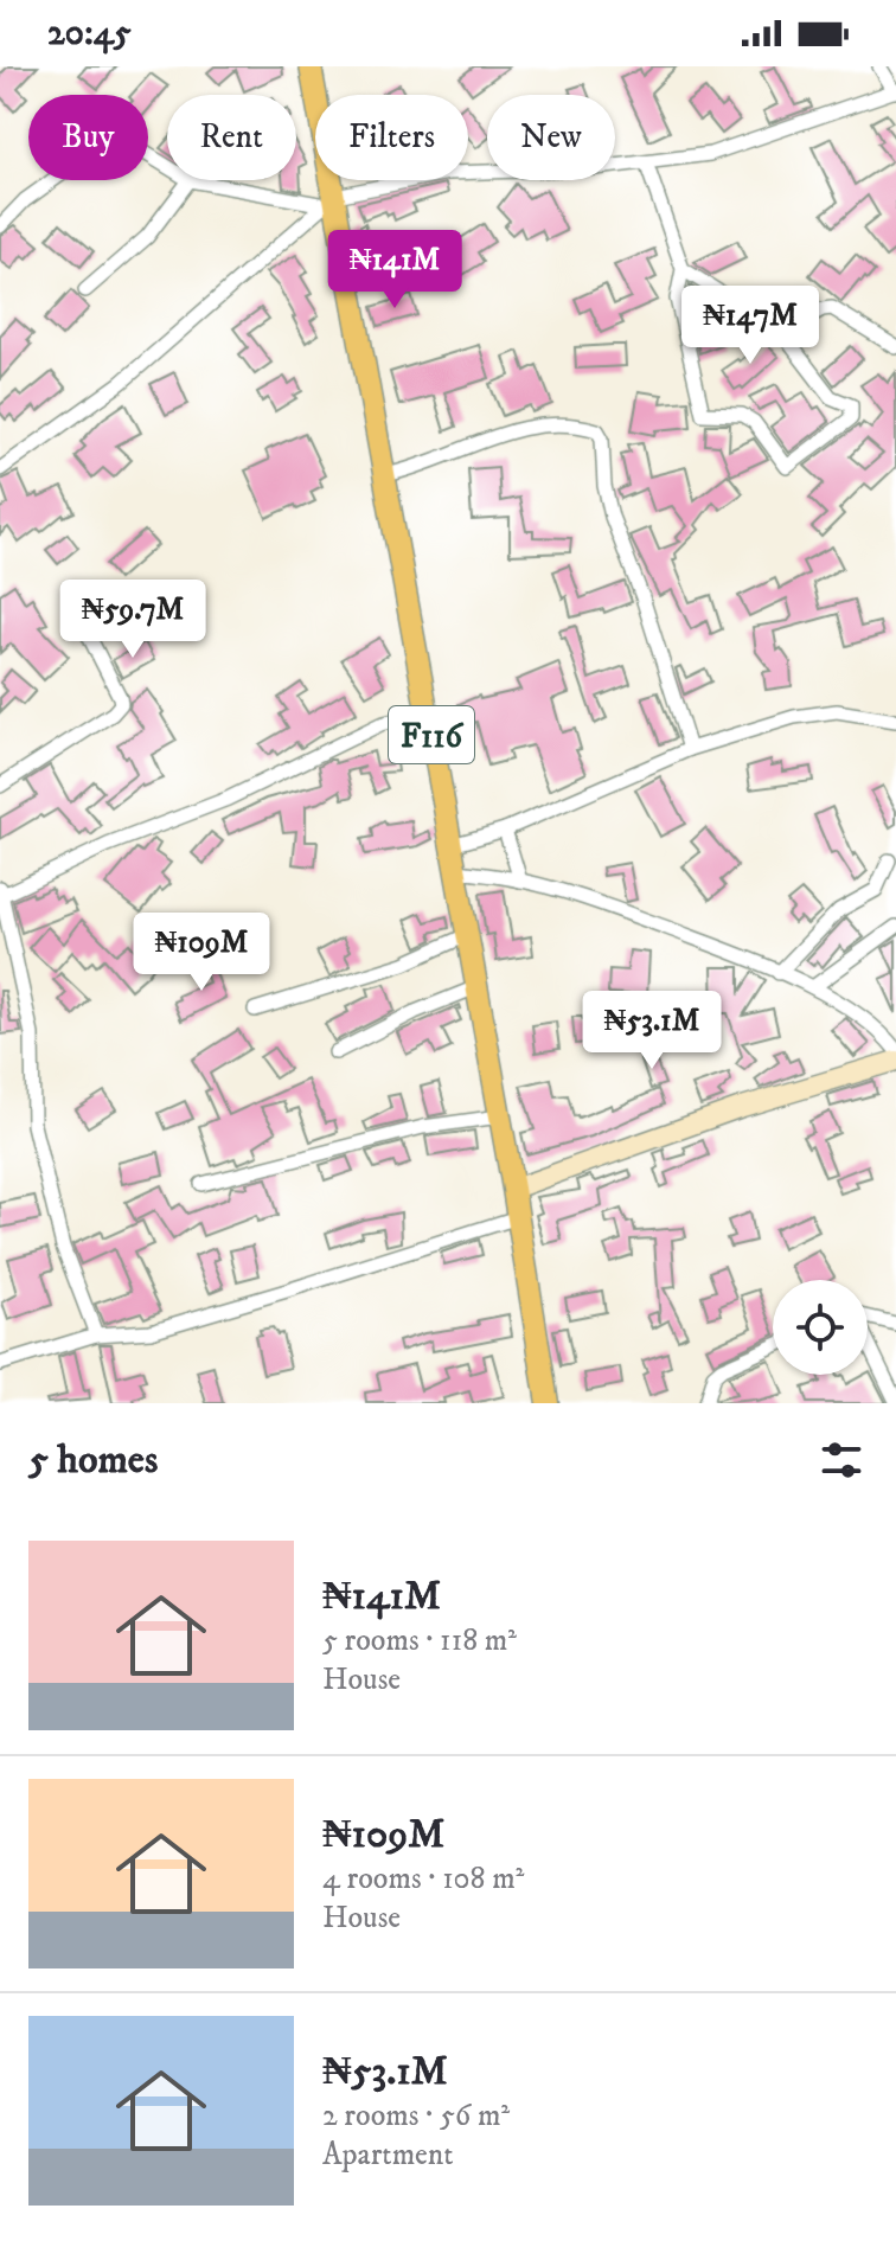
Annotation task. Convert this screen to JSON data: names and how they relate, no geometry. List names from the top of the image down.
{
  "streets": {
    "main road": ["F116"]
  },
  "page": {
    "status": "20:45",
    "chip": [
      "Buy",
      "Rent",
      "Filters",
      "New"
    ],
    "price": [
      "₦141M",
      "₦147M",
      "₦59.7M",
      "₦109M",
      "₦53.1M"
    ],
    "heading": "5 homes",
    "list": [
      {
        "name": "₦141M",
        "note": "5 rooms · 118 m² · House"
      },
      {
        "name": "₦109M",
        "note": "4 rooms · 108 m² · House"
      },
      {
        "name": "₦53.1M",
        "note": "2 rooms · 56 m² · Apartment"
      }
    ]
  }
}
